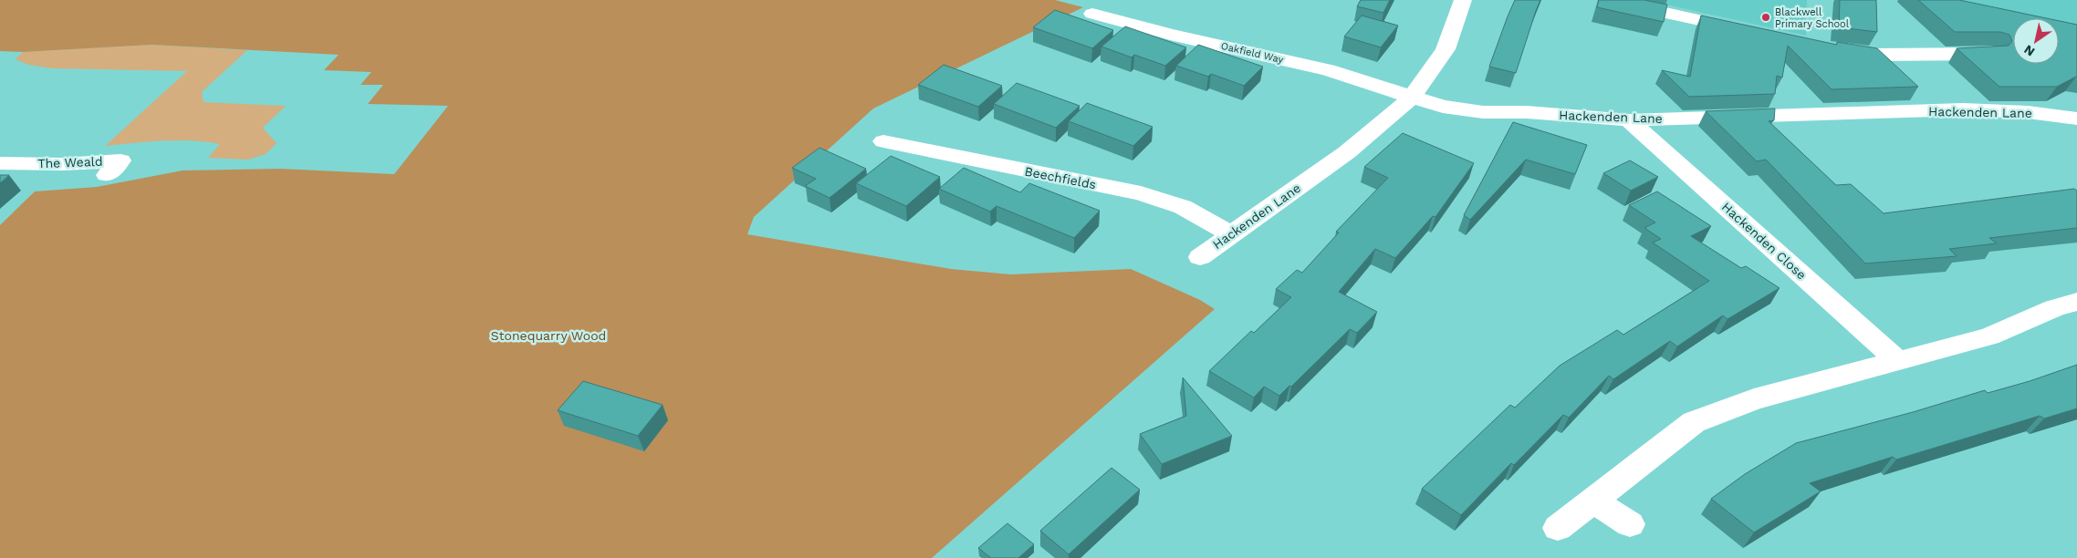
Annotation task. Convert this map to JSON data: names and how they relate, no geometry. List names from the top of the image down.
{
  "streets": {
    "street": [
      "Oakfield Way",
      "Hackenden Lane",
      "The Weald",
      "Beechfields",
      "Hackenden Close"
    ]
  },
  "crossings": [
    ["Oakfield Way", "Hackenden Lane"],
    ["Hackenden Lane", "Beechfields"],
    ["Hackenden Lane", "Hackenden Close"]
  ],
  "parks": ["Stonequarry Wood"],
  "places": ["Blackwell Primary School"],
  "north": "bottom left"
}
